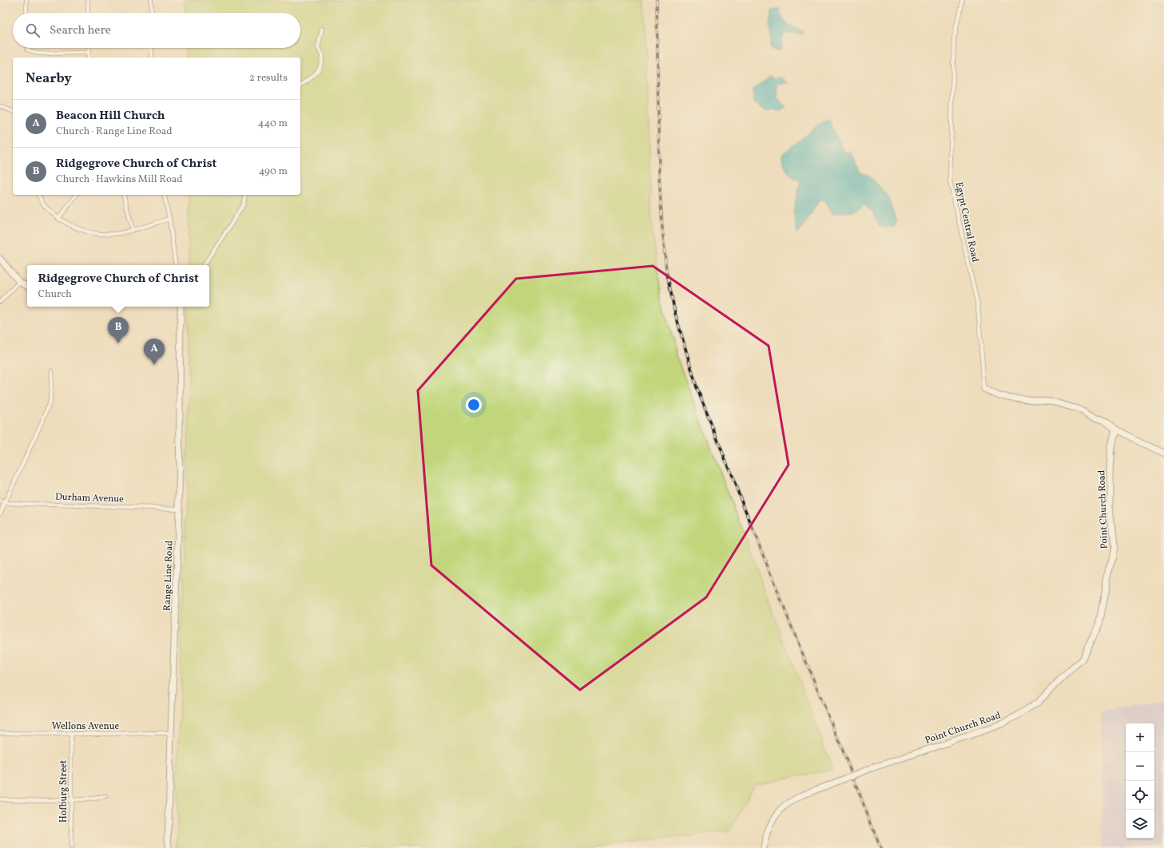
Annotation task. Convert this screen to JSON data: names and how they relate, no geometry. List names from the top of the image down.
{
  "streets": {
    "street": [
      "Egypt Central Road",
      "Durham Avenue",
      "Point Church Road",
      "Range Line Road",
      "Wellons Avenue",
      "Hofburg Street"
    ]
  },
  "crossings": [
    ["Durham Avenue", "Range Line Road"],
    ["Range Line Road", "Wellons Avenue"],
    ["Wellons Avenue", "Hofburg Street"]
  ],
  "page": {
    "search": "Search here",
    "heading": ["Nearby", "2 results"],
    "list": [
      {
        "mark": "A",
        "name": "Beacon Hill Church",
        "note": "Church · Range Line Road",
        "value": "440 m"
      },
      {
        "mark": "B",
        "name": "Ridgegrove Church of Christ",
        "note": "Church · Hawkins Mill Road",
        "value": "490 m"
      }
    ],
    "popup": ["Ridgegrove Church of Christ", "Church"],
    "pins": ["B", "A"],
    "map_buttons": ["+", "−"]
  }
}
